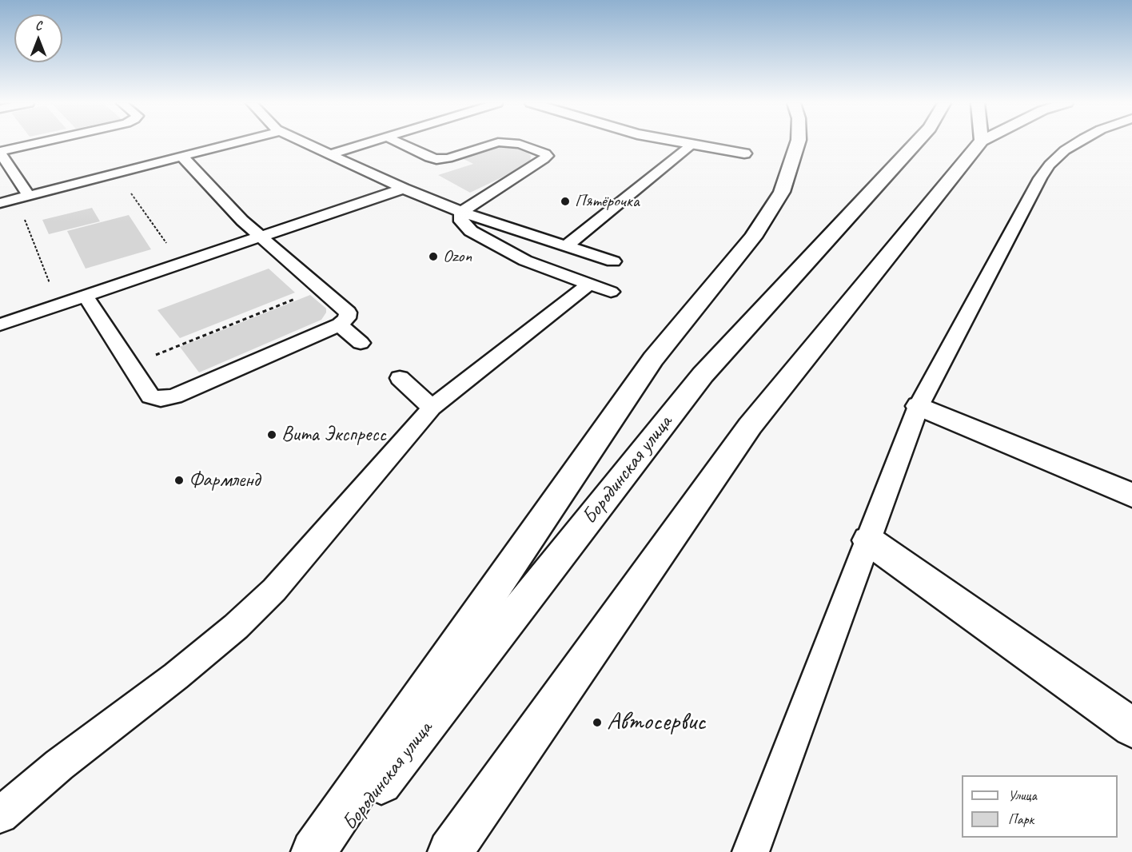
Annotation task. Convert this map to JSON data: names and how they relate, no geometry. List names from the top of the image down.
{
  "streets": {
    "street": ["Бородинская улица"]
  },
  "places": [
    "Пятёрочка",
    "Ozon",
    "Вита Экспресс",
    "Фармленд",
    "Автосервис"
  ],
  "legend": ["Улица", "Парк"],
  "north": "top"
}
